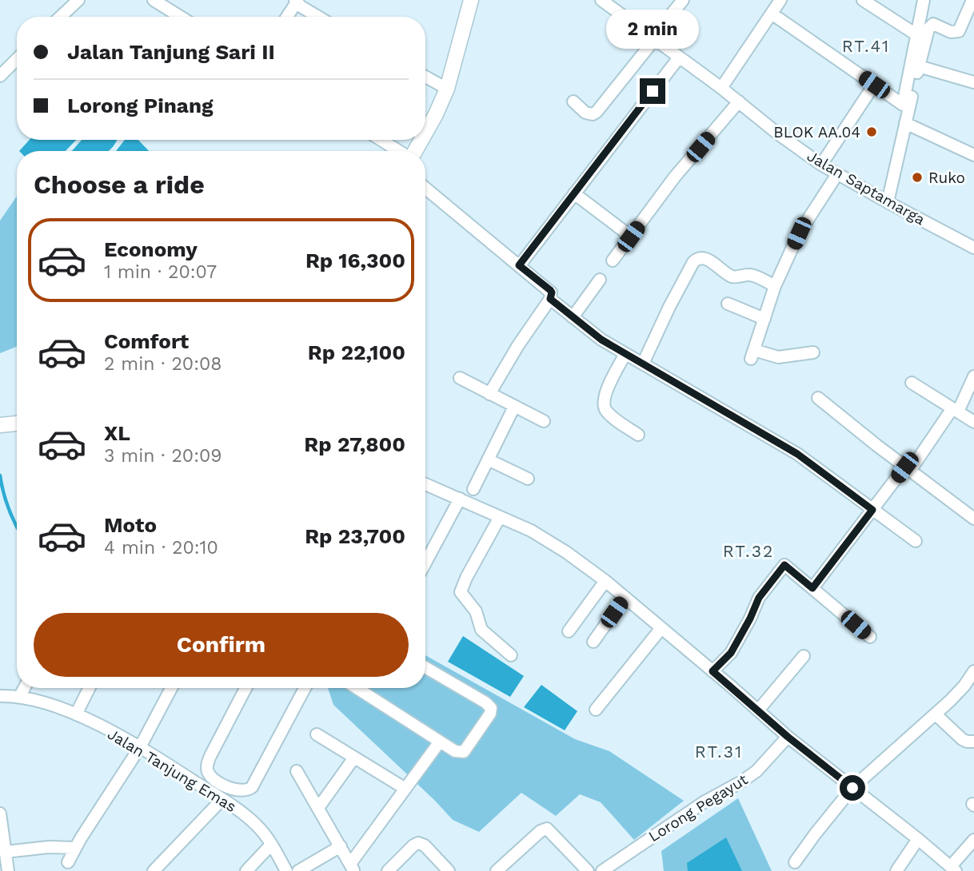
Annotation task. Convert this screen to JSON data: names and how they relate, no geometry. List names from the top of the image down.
{
  "streets": {
    "street": ["Jalan Saptamarga", "Jalan Tanjung Emas", "Lorong Pegayut"]
  },
  "districts": ["RT.41", "RT.32", "RT.31"],
  "places": ["BLOK AA.04", "Ruko"],
  "page": {
    "bubble": "2 min",
    "banner": ["Jalan Tanjung Sari II", "Lorong Pinang"],
    "heading": "Choose a ride",
    "list": [
      {
        "name": "Economy",
        "note": "1 min · 20:07",
        "value": "Rp 16,300"
      },
      {
        "name": "Comfort",
        "note": "2 min · 20:08",
        "value": "Rp 22,100"
      },
      {
        "name": "XL",
        "note": "3 min · 20:09",
        "value": "Rp 27,800"
      },
      {
        "name": "Moto",
        "note": "4 min · 20:10",
        "value": "Rp 23,700"
      }
    ],
    "buttons": "Confirm"
  }
}
